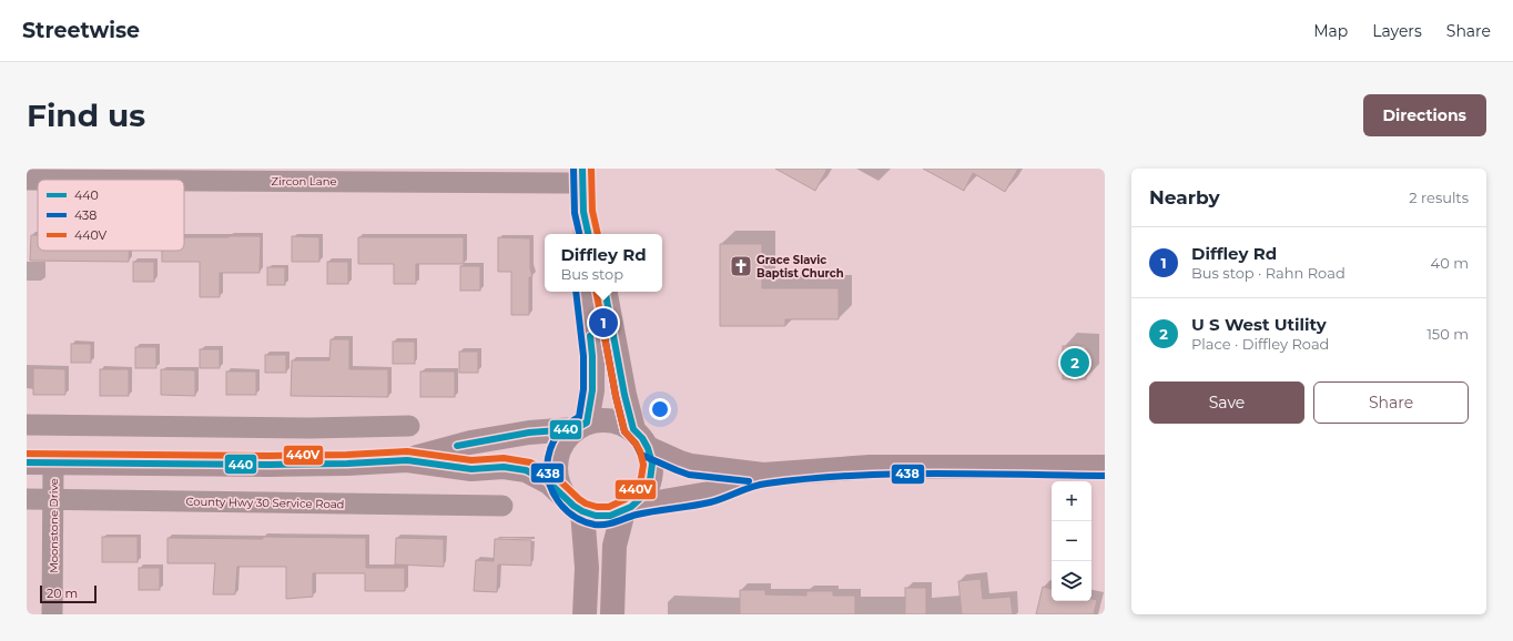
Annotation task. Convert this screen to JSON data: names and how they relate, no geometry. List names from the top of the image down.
{
  "streets": {
    "street": ["Zircon Lane", "County Hwy 30 Service Road", "Moonstone Drive"]
  },
  "crossings": [
    ["County Hwy 30 Service Road", "Moonstone Drive"]
  ],
  "places": {
    "church": ["Grace Slavic Baptist Church"]
  },
  "lines": ["transit line 440", "transit line 438", "transit line 440V"],
  "legend": ["440", "438", "440V"],
  "scale_bar": "20 m",
  "page": {
    "header": "Streetwise",
    "nav": ["Map", "Layers", "Share"],
    "buttons": [
      "Directions",
      ["Save", "Share"]
    ],
    "title": "Find us",
    "heading": ["Nearby", "2 results"],
    "list": [
      {
        "mark": "1",
        "name": "Diffley Rd",
        "note": "Bus stop · Rahn Road",
        "value": "40 m"
      },
      {
        "mark": "2",
        "name": "U S West Utility",
        "note": "Place · Diffley Road",
        "value": "150 m"
      }
    ],
    "popup": ["Diffley Rd", "Bus stop"],
    "pins": ["1", "2"],
    "map_buttons": ["+", "−"],
    "scale": "20 m"
  }
}
